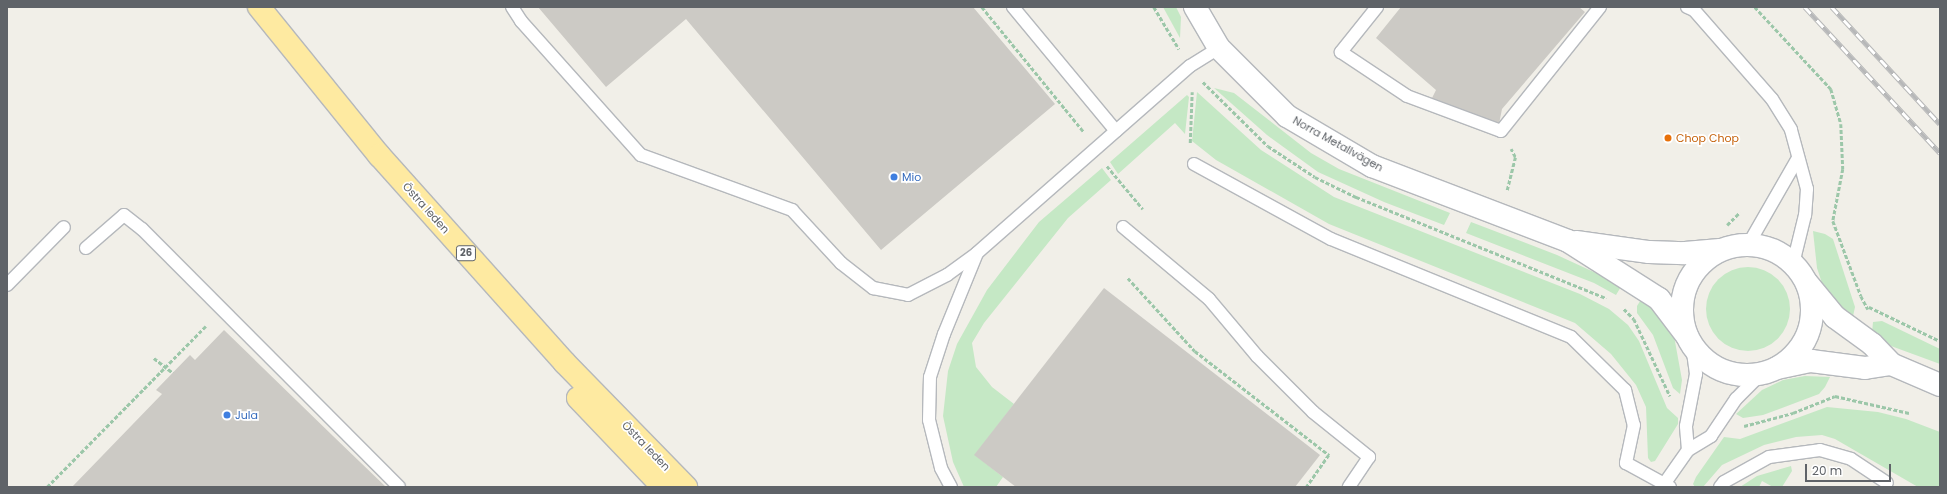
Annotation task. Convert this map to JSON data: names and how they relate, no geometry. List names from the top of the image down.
{
  "streets": {
    "highway": ["Östra leden", "26"],
    "street": ["Norra Metallvägen"]
  },
  "places": ["Chop Chop", "Mio", "Jula"],
  "scale_bar": "20 m"
}
